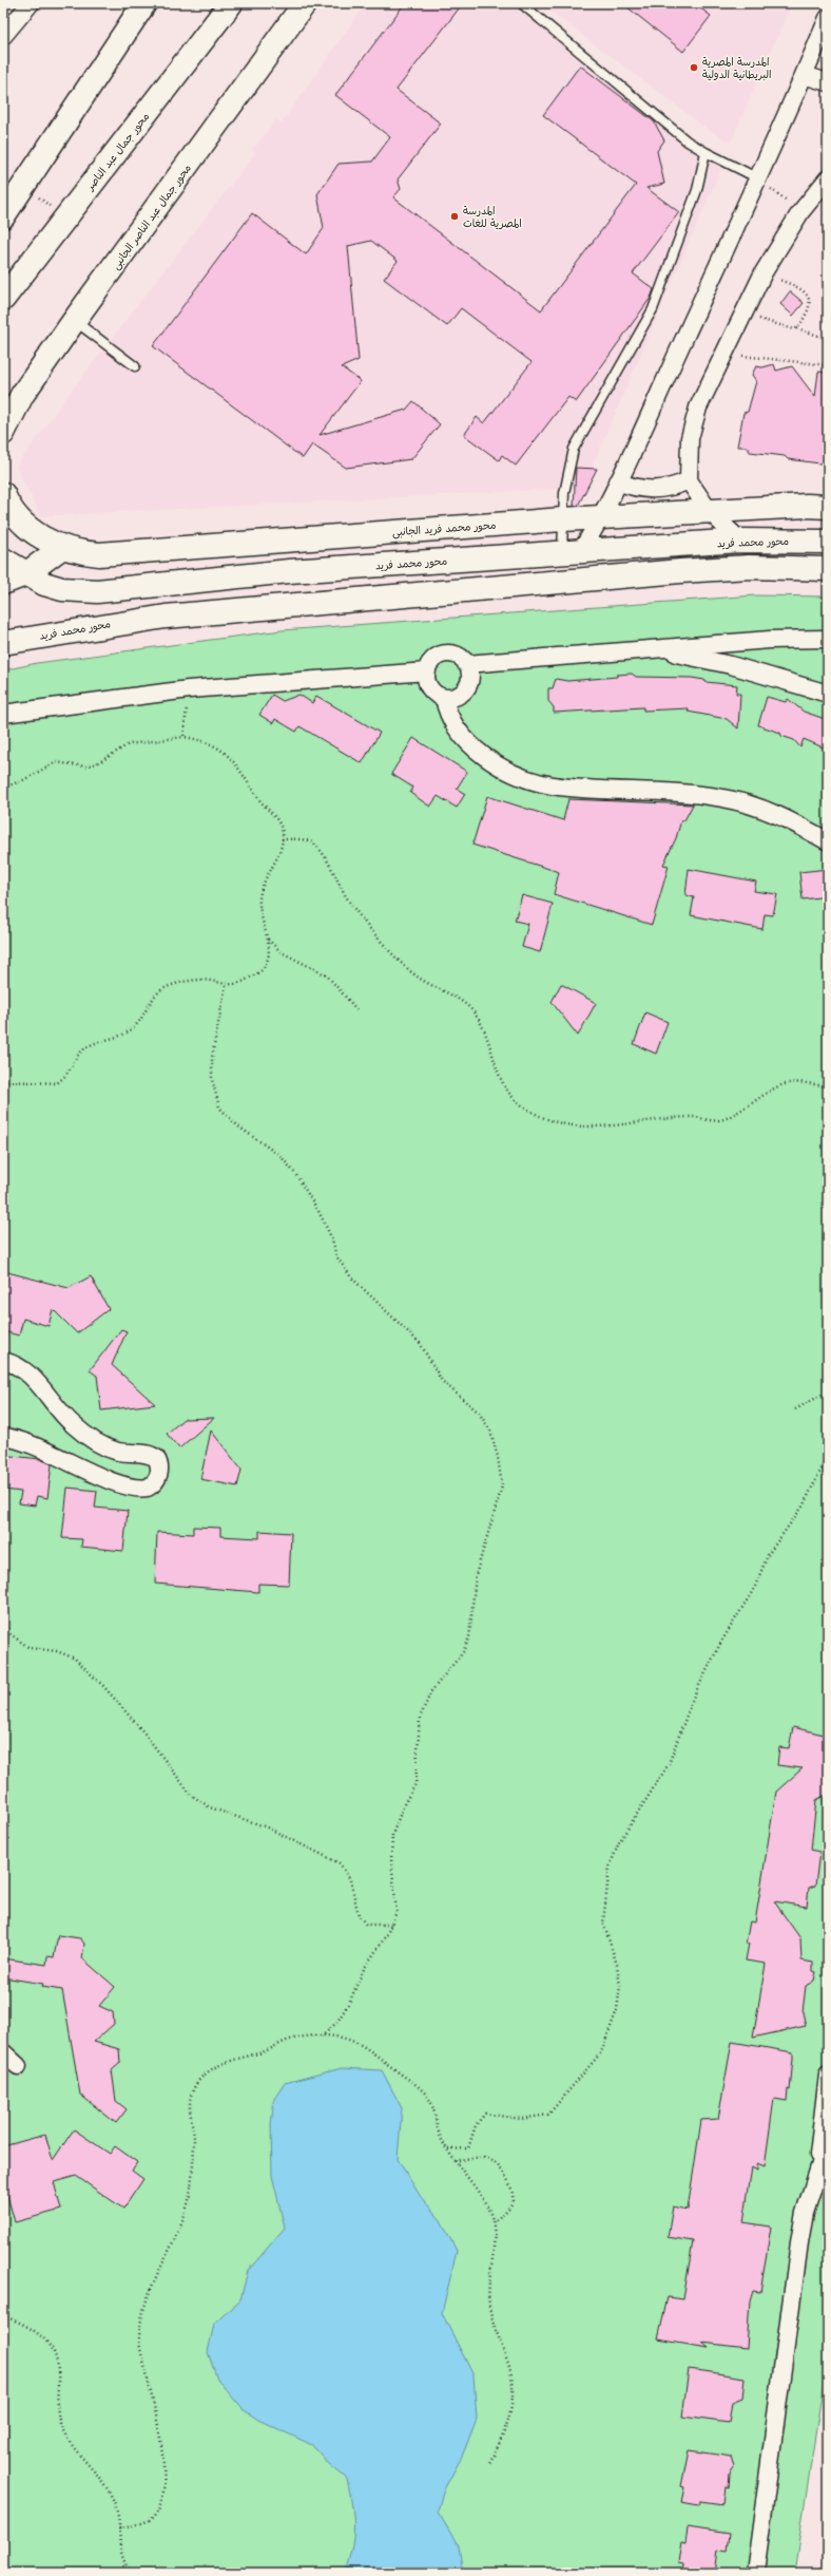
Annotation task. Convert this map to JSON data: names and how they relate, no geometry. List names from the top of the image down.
{
  "streets": {
    "main road": [
      "محور جمال عبد الناصر",
      "محور جمال عبد الناصر الجانبى",
      "محور محمد فريد الجانبى",
      "محور محمد فريد"
    ]
  },
  "places": ["المدرسة المصرية البريطانية الدولية", "المدرسة المصرية للغات"]
}
